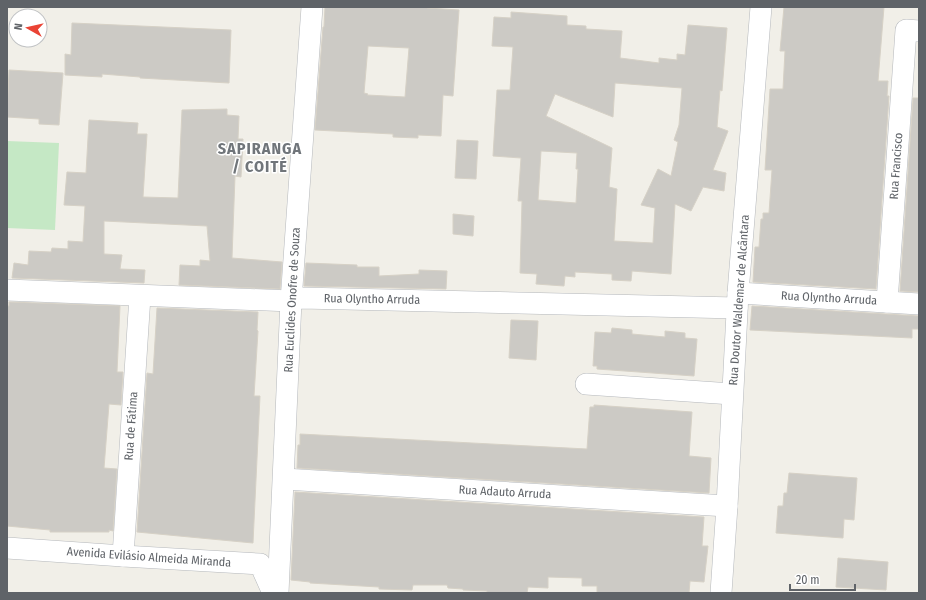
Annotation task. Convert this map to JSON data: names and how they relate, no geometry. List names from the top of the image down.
{
  "streets": {
    "street": [
      "Rua Francisco",
      "Rua Olyntho Arruda",
      "Rua Euclides Onofre de Souza",
      "Rua Doutor Waldemar de Alcântara",
      "Rua de Fátima",
      "Rua Adauto Arruda",
      "Avenida Evilásio Almeida Miranda"
    ]
  },
  "crossings": [
    ["Rua Francisco", "Rua Olyntho Arruda"],
    ["Rua Olyntho Arruda", "Rua Euclides Onofre de Souza"],
    ["Rua Olyntho Arruda", "Rua Doutor Waldemar de Alcântara"],
    ["Rua Olyntho Arruda", "Rua de Fátima"],
    ["Rua Euclides Onofre de Souza", "Rua Adauto Arruda"],
    ["Rua Doutor Waldemar de Alcântara", "Rua Adauto Arruda"],
    ["Rua de Fátima", "Avenida Evilásio Almeida Miranda"]
  ],
  "districts": ["SAPIRANGA / COITÉ"],
  "scale_bar": "20 m",
  "north": "left"
}
